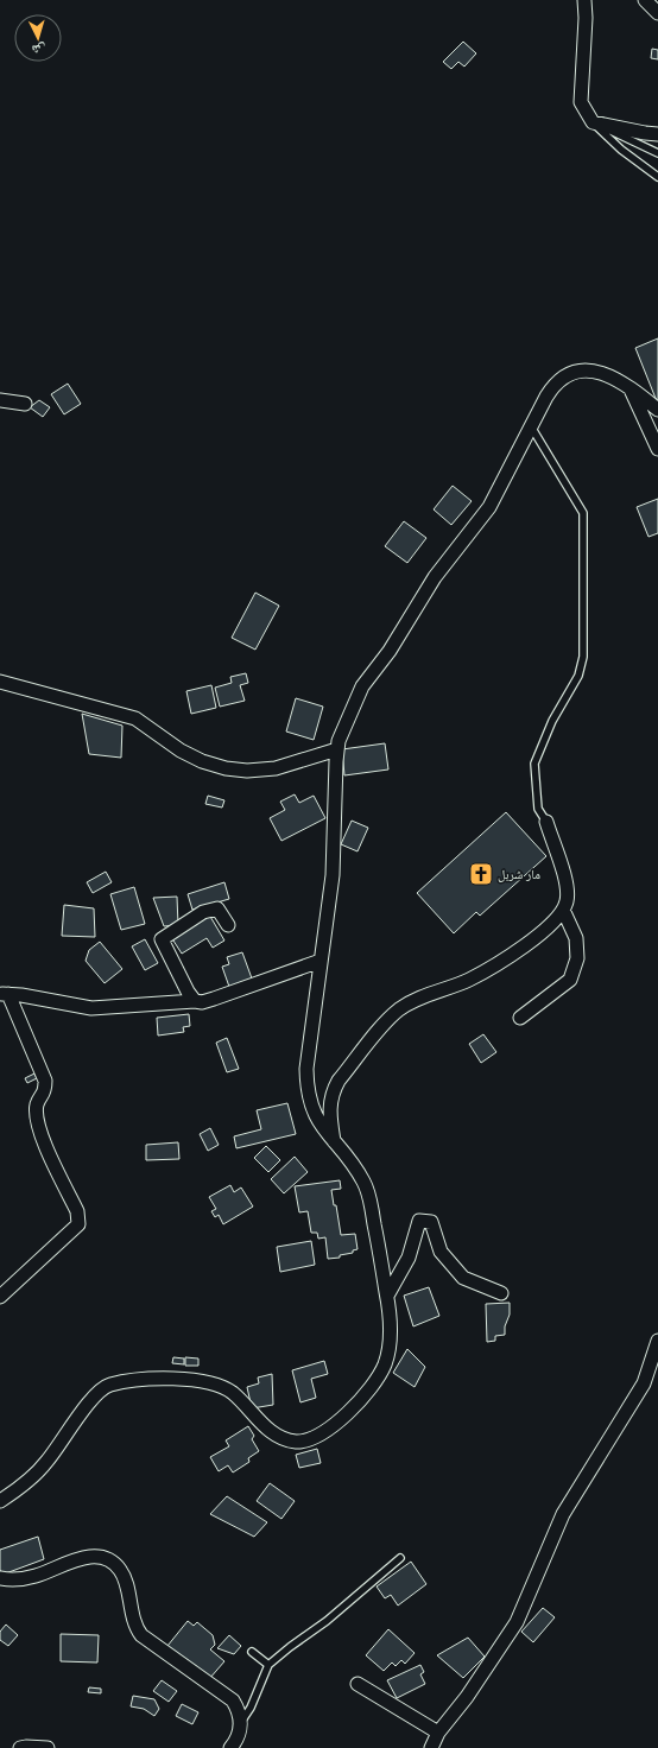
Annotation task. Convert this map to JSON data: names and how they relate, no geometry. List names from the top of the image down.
{
  "places": {
    "church": ["مار شربل"]
  },
  "north": "bottom"
}
